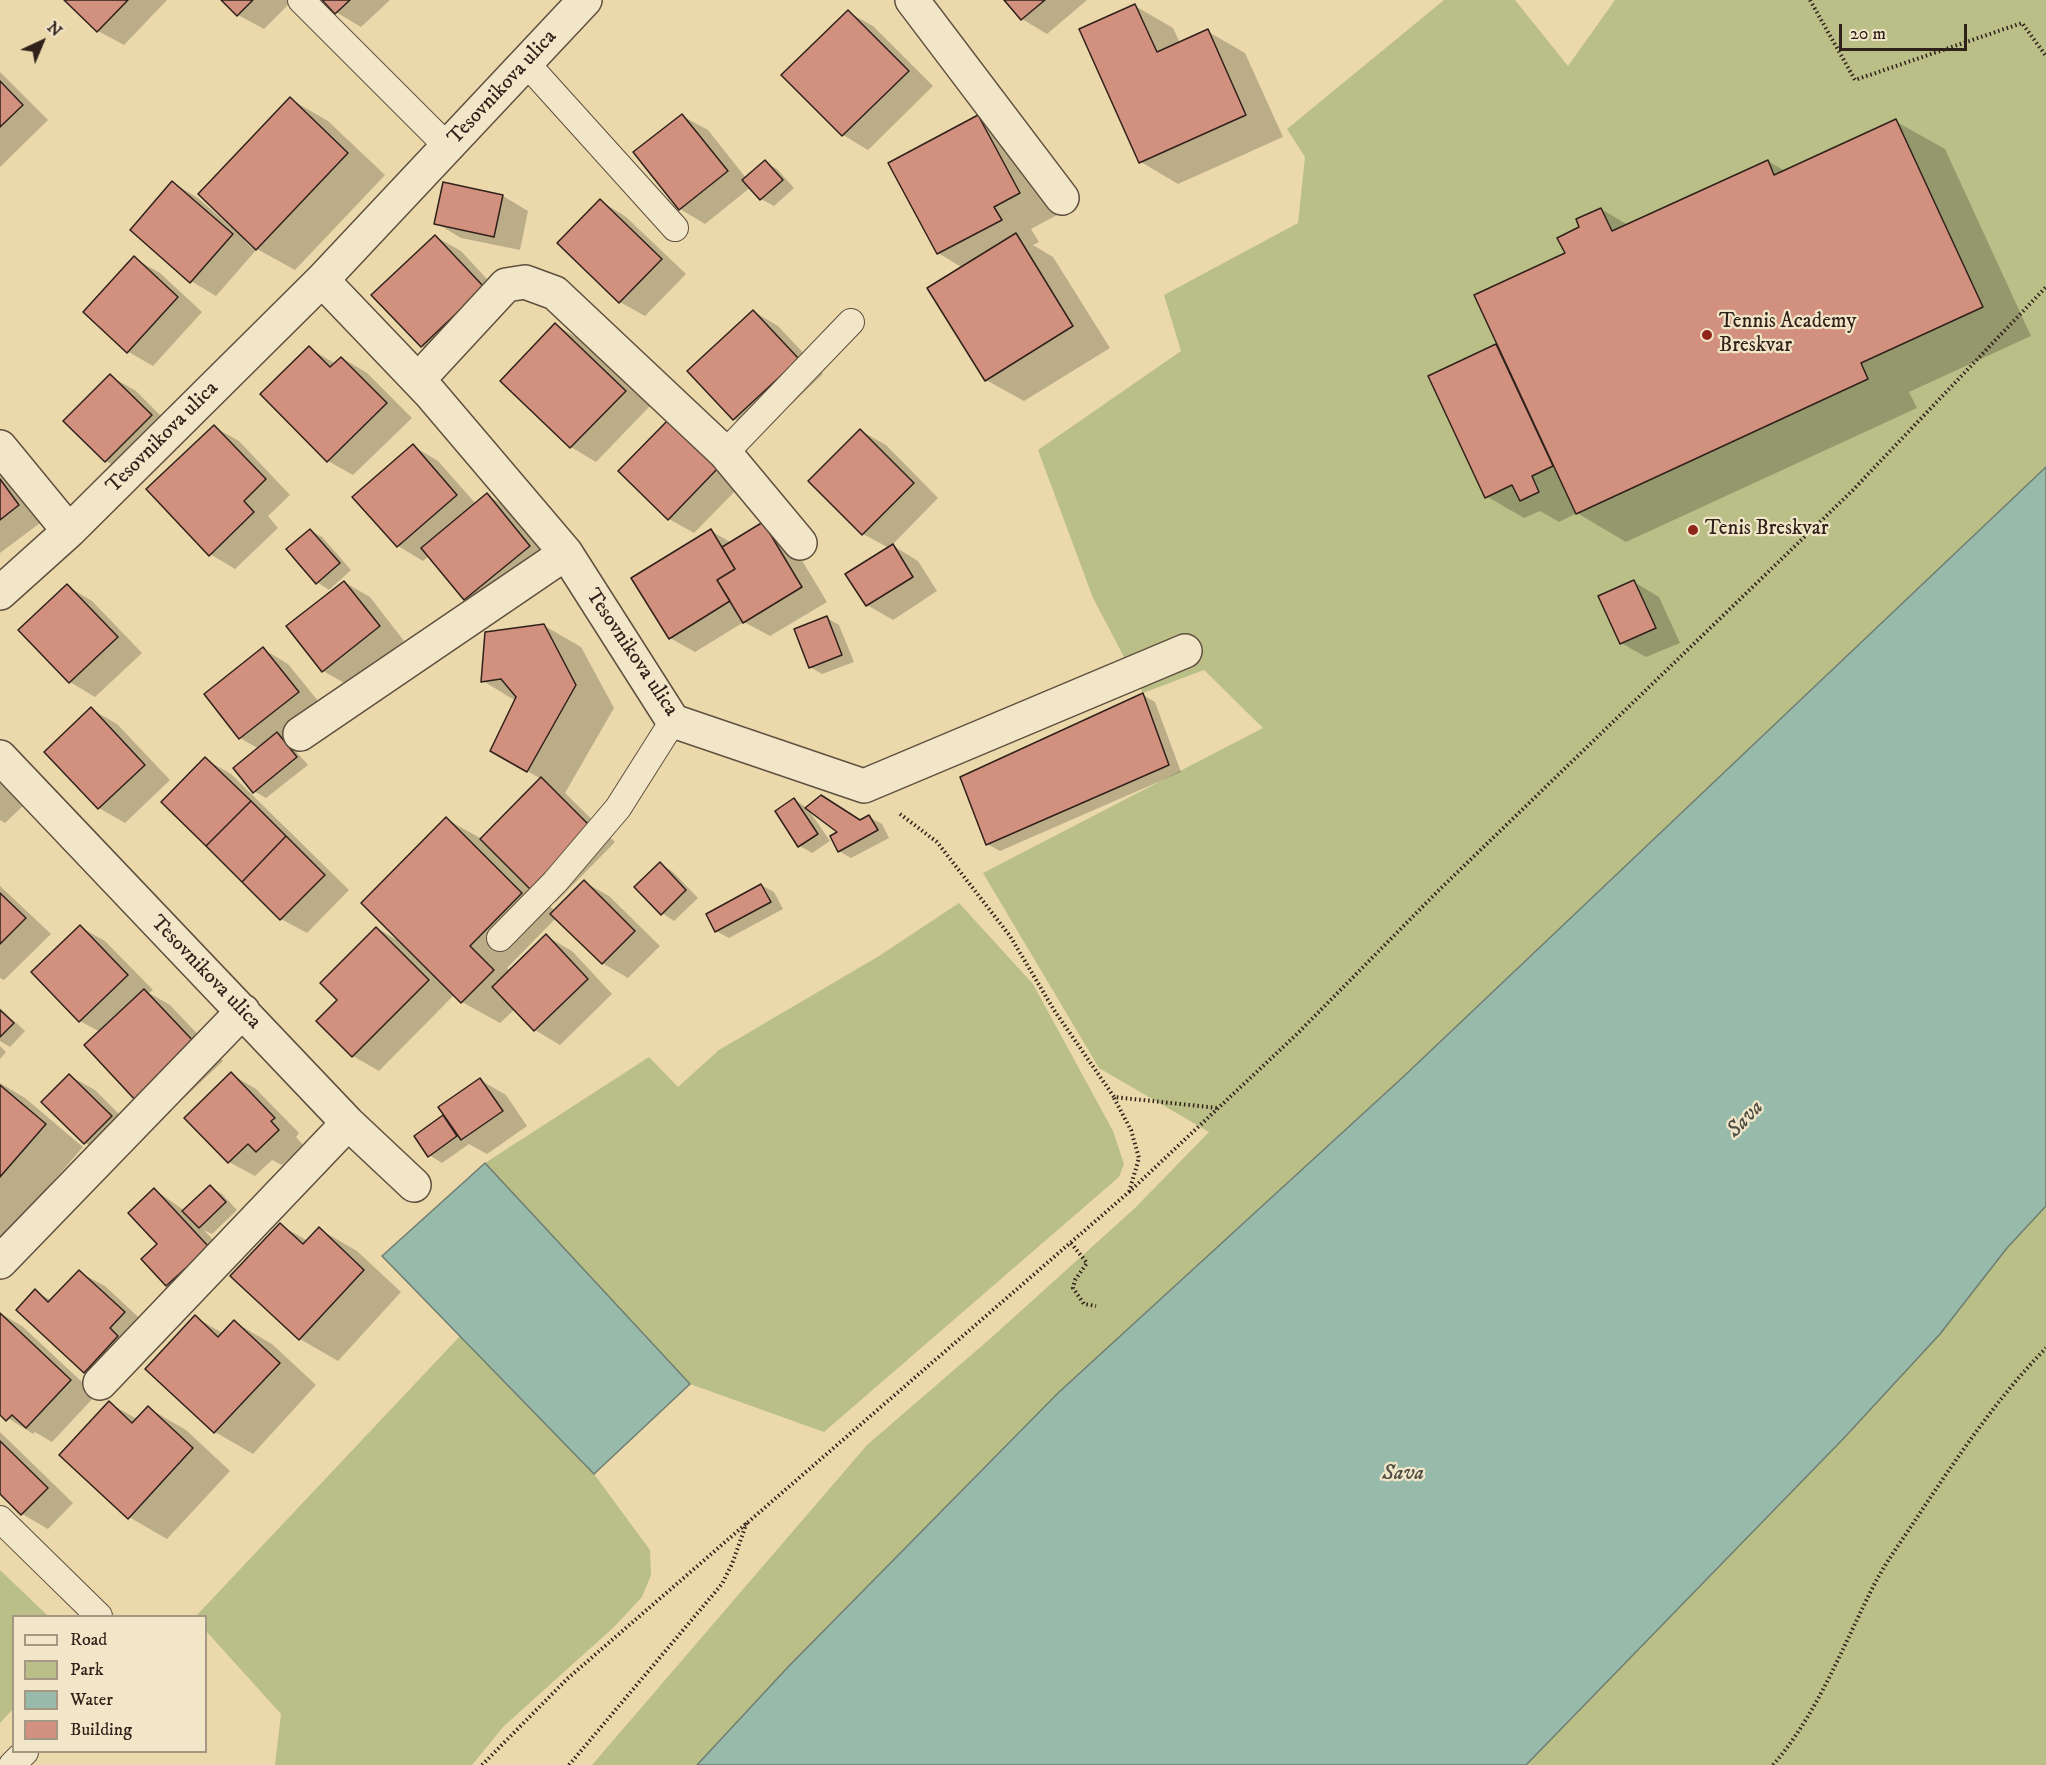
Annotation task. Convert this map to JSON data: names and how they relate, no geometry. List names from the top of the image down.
{
  "streets": {
    "street": ["Tesovnikova ulica"]
  },
  "water": ["Sava"],
  "places": ["Tennis Academy Breskvar", "Tenis Breskvar"],
  "legend": [
    "Road",
    "Park",
    "Water",
    "Building"
  ],
  "scale_bar": "20 m",
  "north": "top right"
}
